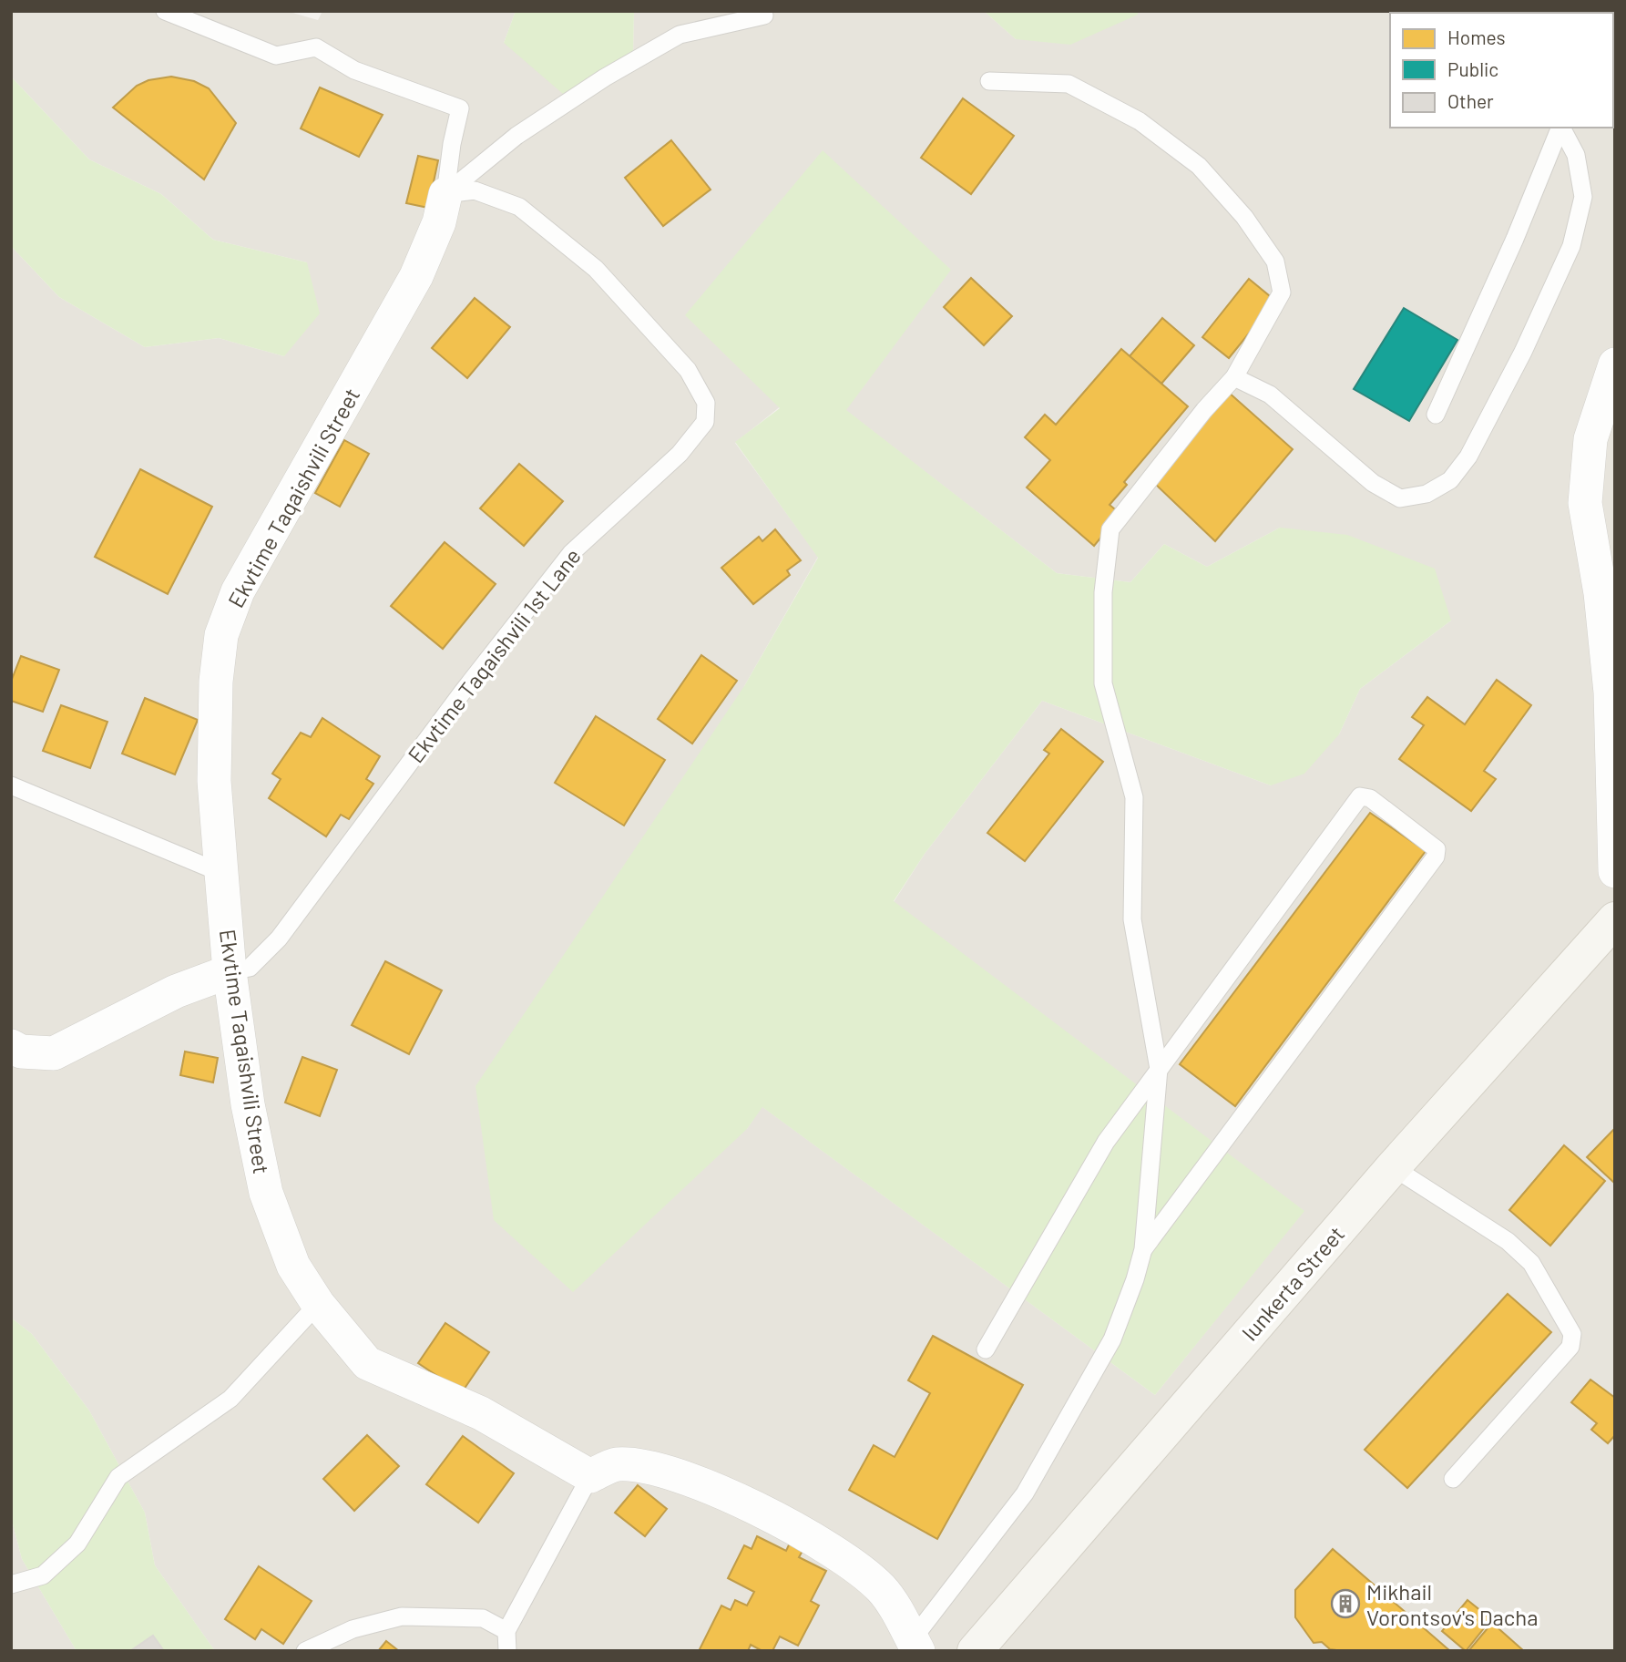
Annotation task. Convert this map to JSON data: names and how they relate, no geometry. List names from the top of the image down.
{
  "streets": {
    "main road": ["Iunkerta Street"],
    "street": ["Ekvtime Taqaishvili Street"],
    "lane": ["Ekvtime Taqaishvili 1st Lane"]
  },
  "crossings": [
    ["Ekvtime Taqaishvili Street", "Ekvtime Taqaishvili 1st Lane"]
  ],
  "places": {
    "building": ["Mikhail Vorontsov's Dacha"]
  },
  "legend": ["Homes", "Public", "Other"]
}
